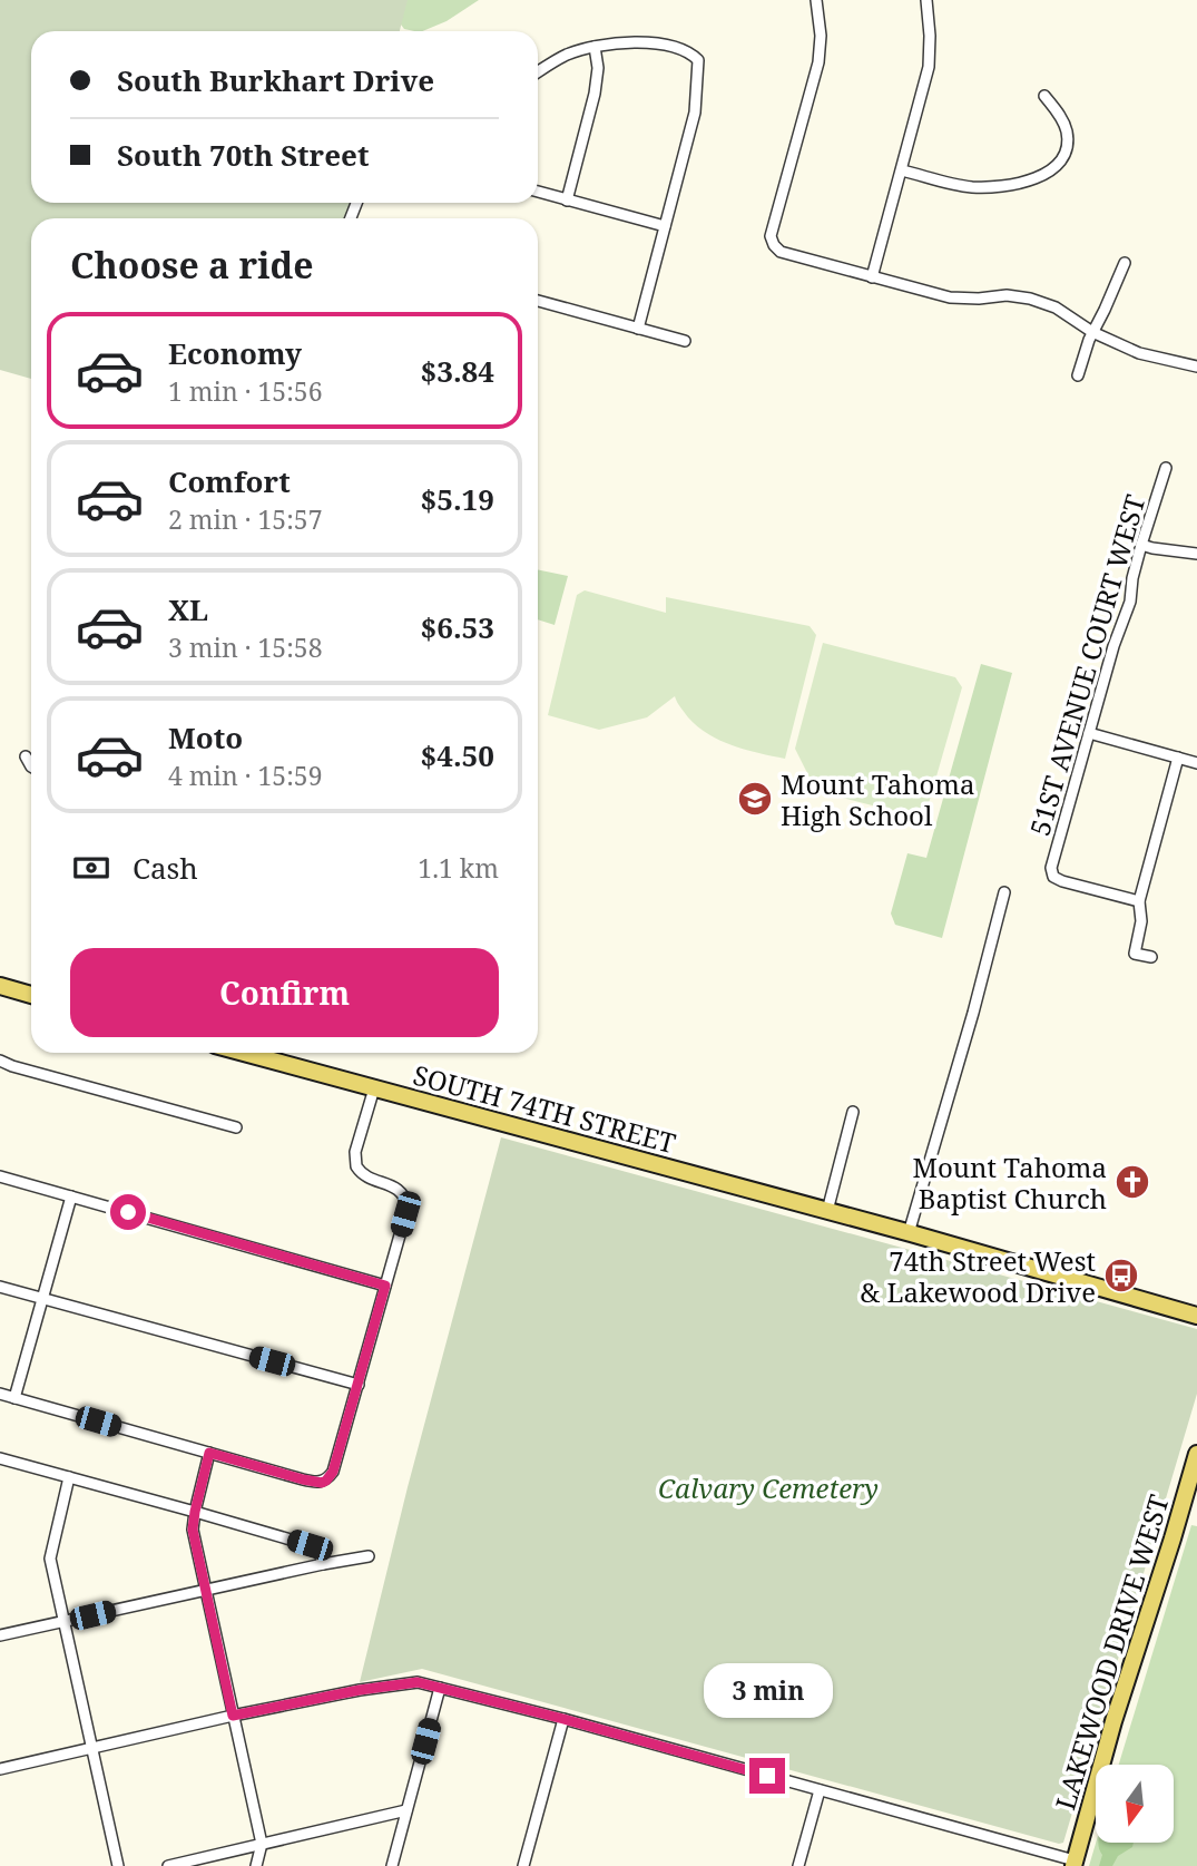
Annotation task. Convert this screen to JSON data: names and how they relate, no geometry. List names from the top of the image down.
{
  "streets": {
    "main road": ["SOUTH 74TH STREET", "LAKEWOOD DRIVE WEST"],
    "street": ["51ST AVENUE COURT WEST"]
  },
  "parks": ["Calvary Cemetery"],
  "places": {
    "school or university": ["Mount Tahoma High School"],
    "church": ["Mount Tahoma Baptist Church"],
    "bus stop": ["74th Street West & Lakewood Drive"]
  },
  "north": "bottom",
  "page": {
    "banner": ["South Burkhart Drive", "South 70th Street"],
    "heading": "Choose a ride",
    "list": [
      {
        "name": "Economy",
        "note": "1 min · 15:56",
        "value": "$3.84"
      },
      {
        "name": "Comfort",
        "note": "2 min · 15:57",
        "value": "$5.19"
      },
      {
        "name": "XL",
        "note": "3 min · 15:58",
        "value": "$6.53"
      },
      {
        "name": "Moto",
        "note": "4 min · 15:59",
        "value": "$4.50"
      }
    ],
    "pay": ["Cash", "1.1 km"],
    "buttons": "Confirm",
    "bubble": "3 min"
  }
}
